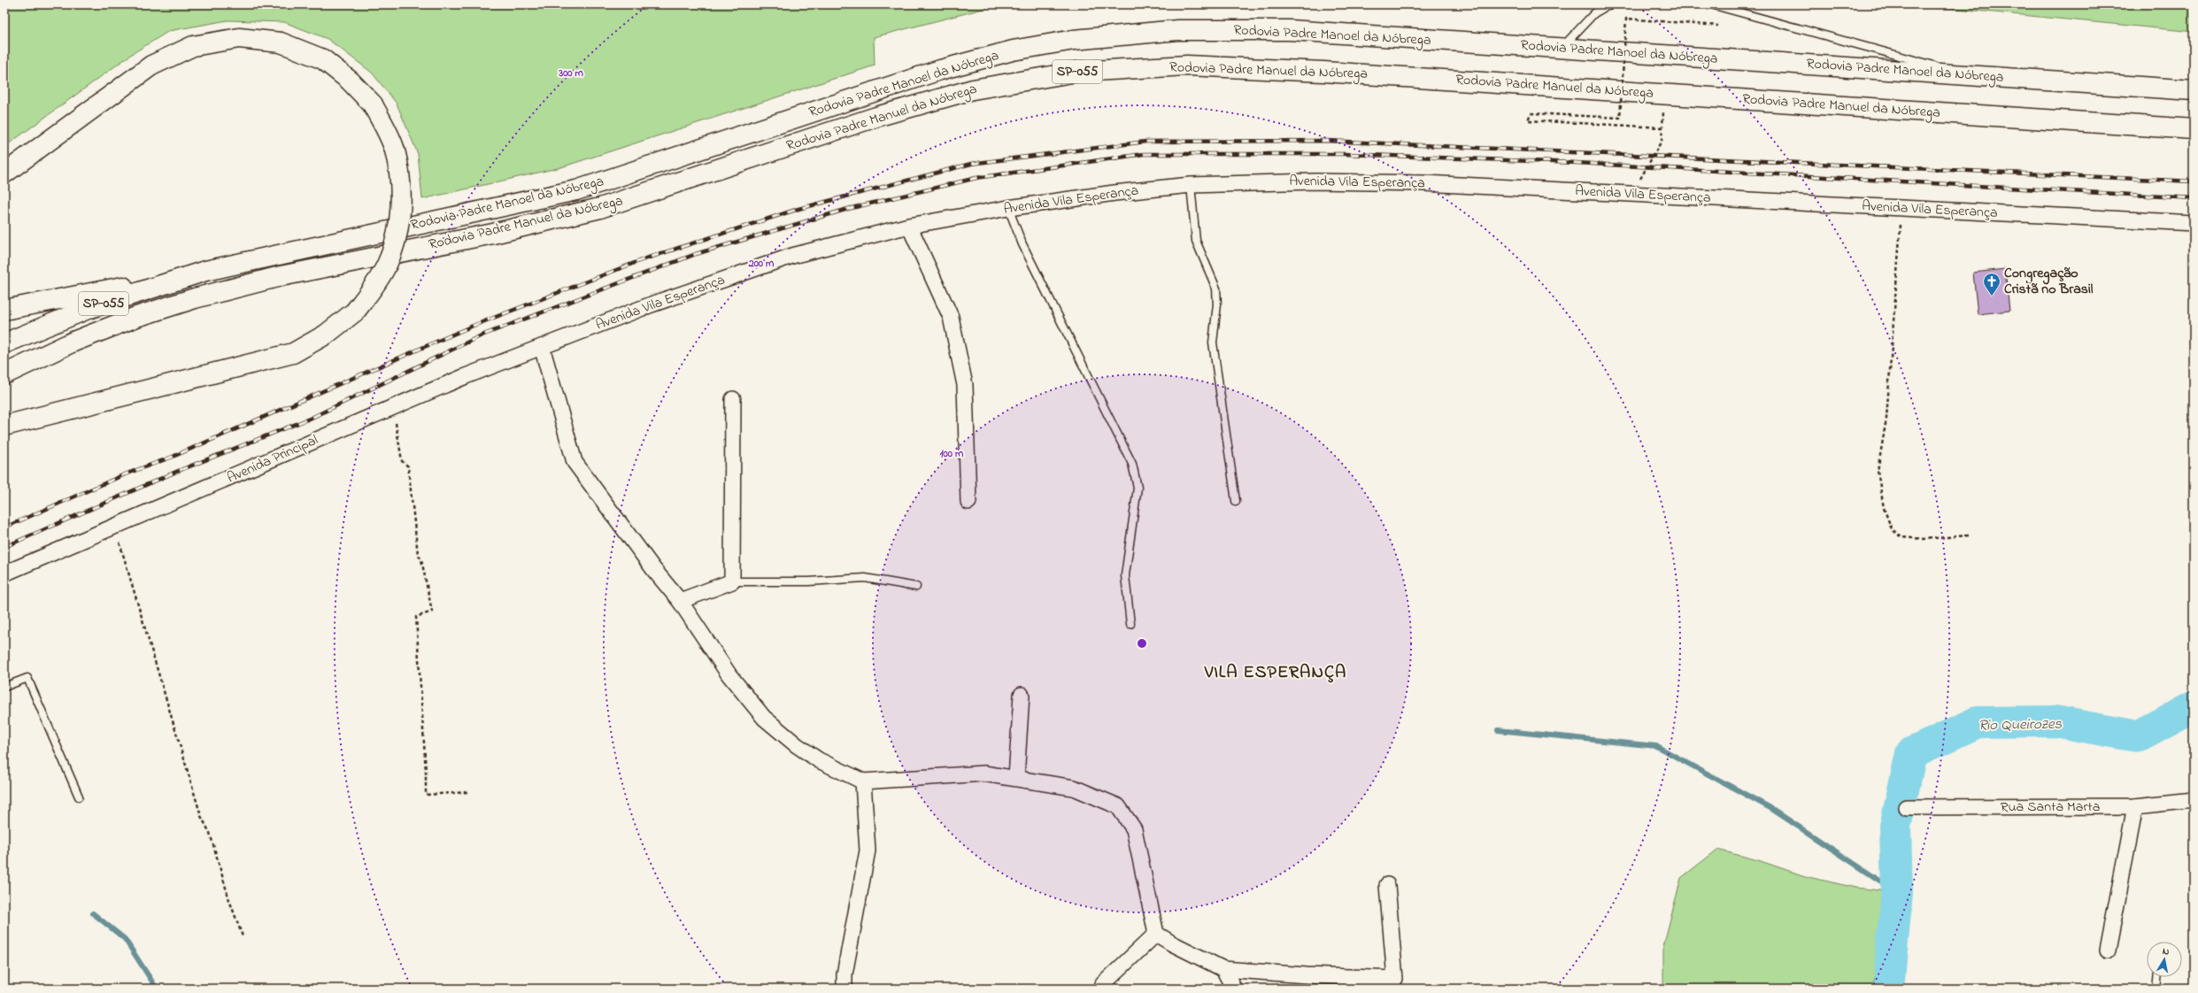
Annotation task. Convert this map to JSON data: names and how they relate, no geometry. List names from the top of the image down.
{
  "streets": {
    "highway": ["Rodovia Padre Manoel da Nóbrega", "Rodovia Padre Manuel da Nóbrega", "SP-055"],
    "street": ["Avenida Vila Esperança", "Avenida Principal", "Rua Santa Marta"]
  },
  "crossings": [
    ["Avenida Vila Esperança", "Avenida Principal"]
  ],
  "districts": ["VILA ESPERANÇA"],
  "water": ["Rio Queirozes"],
  "places": {
    "church": ["Congregação Cristã no Brasil"]
  },
  "north": "top",
  "rings": ["300 m", "200 m", "100 m"]
}
